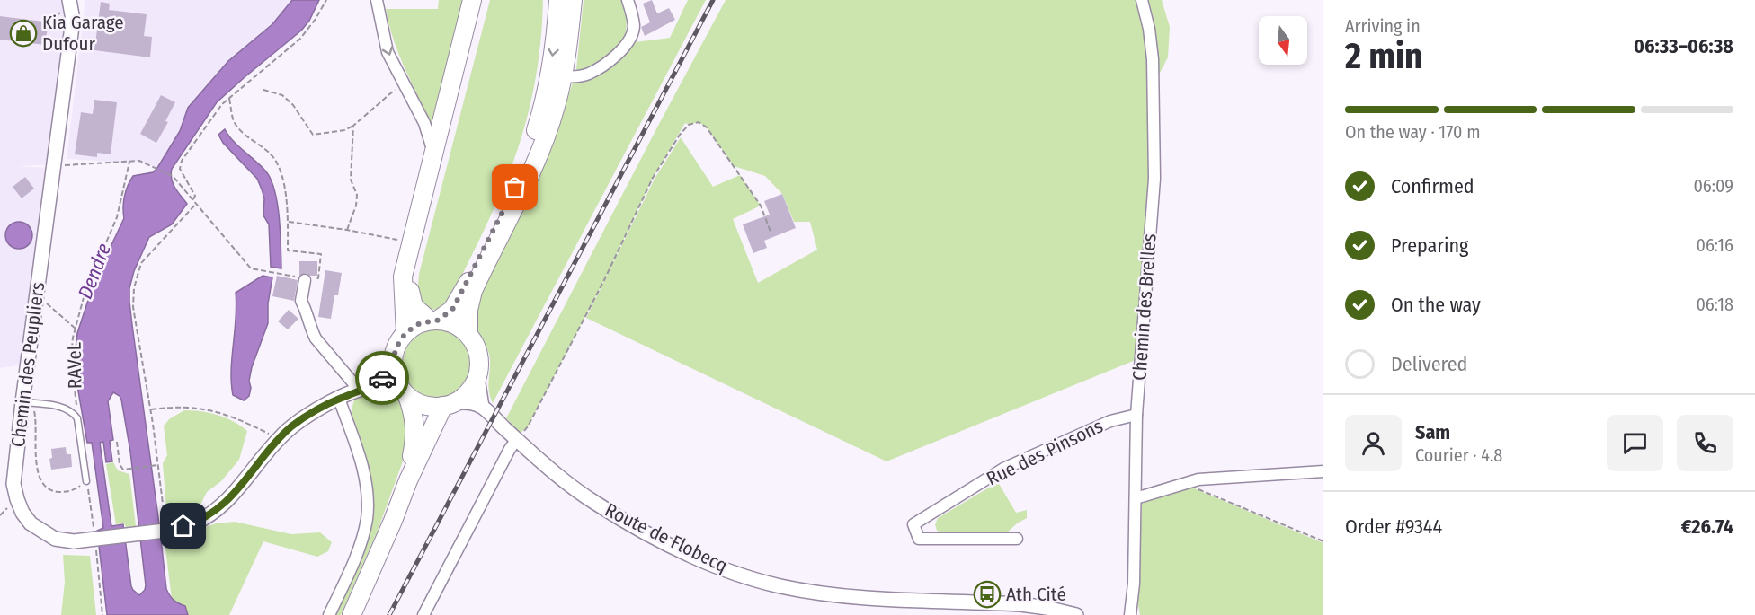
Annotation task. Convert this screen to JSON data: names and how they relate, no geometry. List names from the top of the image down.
{
  "streets": {
    "street": [
      "Chemin des Brelles",
      "Chemin des Peupliers",
      "Rue des Pinsons",
      "Route de Flobecq"
    ],
    "path": ["RAVeL"]
  },
  "crossings": [
    ["Chemin des Brelles", "Rue des Pinsons"]
  ],
  "water": ["Dendre"],
  "places": {
    "shop": ["Kia Garage Dufour"],
    "bus stop": ["Ath Cité"]
  },
  "north": "bottom",
  "page": {
    "heading": ["2 min", "Arriving in", "06:33–06:38"],
    "panel": [
      "Sam",
      "Courier · 4.8",
      "Order #9344",
      "€26.74"
    ],
    "bar": "On the way · 170 m",
    "list": [
      ["Confirmed", "06:09"],
      ["Preparing", "06:16"],
      ["On the way", "06:18"],
      "Delivered"
    ]
  }
}
